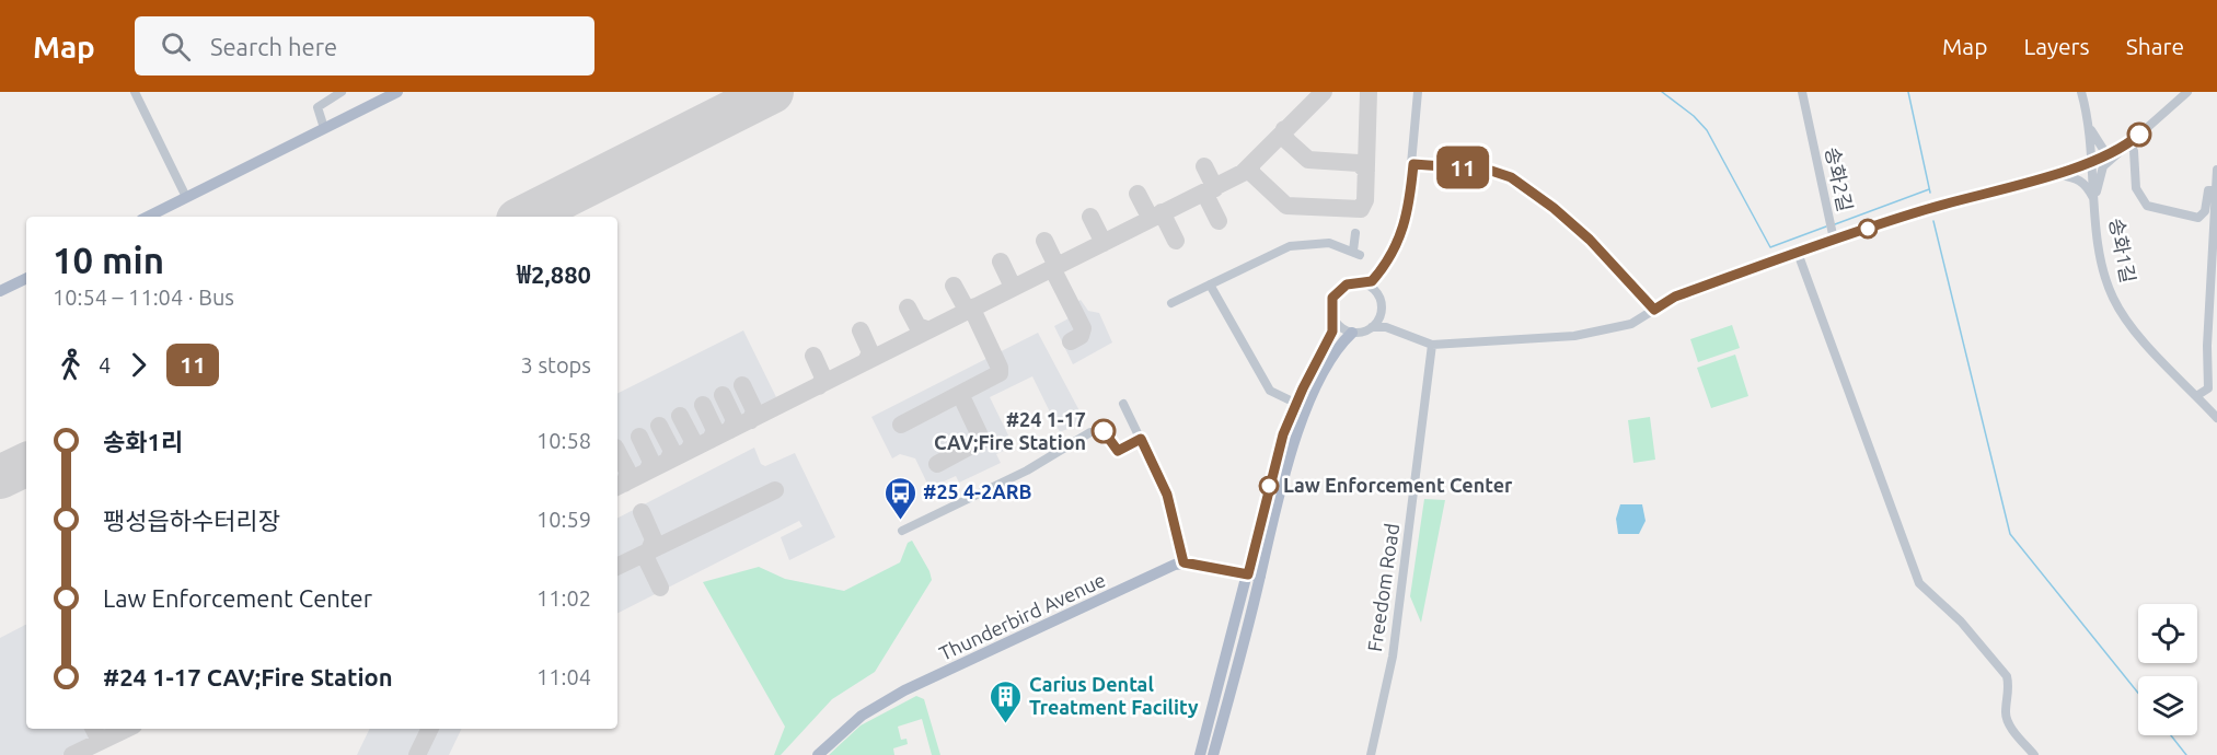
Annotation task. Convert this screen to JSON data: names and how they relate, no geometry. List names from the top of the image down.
{
  "streets": {
    "main road": ["Thunderbird Avenue"],
    "street": ["송화2길", "송화1길", "Freedom Road"]
  },
  "crossings": [
    ["송화2길", "송화1길"]
  ],
  "places": {
    "other": ["#24 1-17 CAV;Fire Station", "Law Enforcement Center"],
    "bus stop": ["#25 4-2ARB"],
    "building": ["Carius Dental Treatment Facility"]
  },
  "lines": ["bus line 11"],
  "page": {
    "header": "Map",
    "search": "Search here",
    "nav": ["Map", "Layers", "Share"],
    "on_map": "11",
    "heading": ["10 min", "10:54 – 11:04 · Bus", "₩2,880"],
    "legs": ["4", "11", "3 stops"],
    "list": [
      {
        "name": "송화1리",
        "value": "10:58"
      },
      {
        "name": "팽성읍하수터리장",
        "value": "10:59"
      },
      {
        "name": "Law Enforcement Center",
        "value": "11:02"
      },
      {
        "name": "#24 1-17 CAV;Fire Station",
        "value": "11:04"
      }
    ]
  }
}
